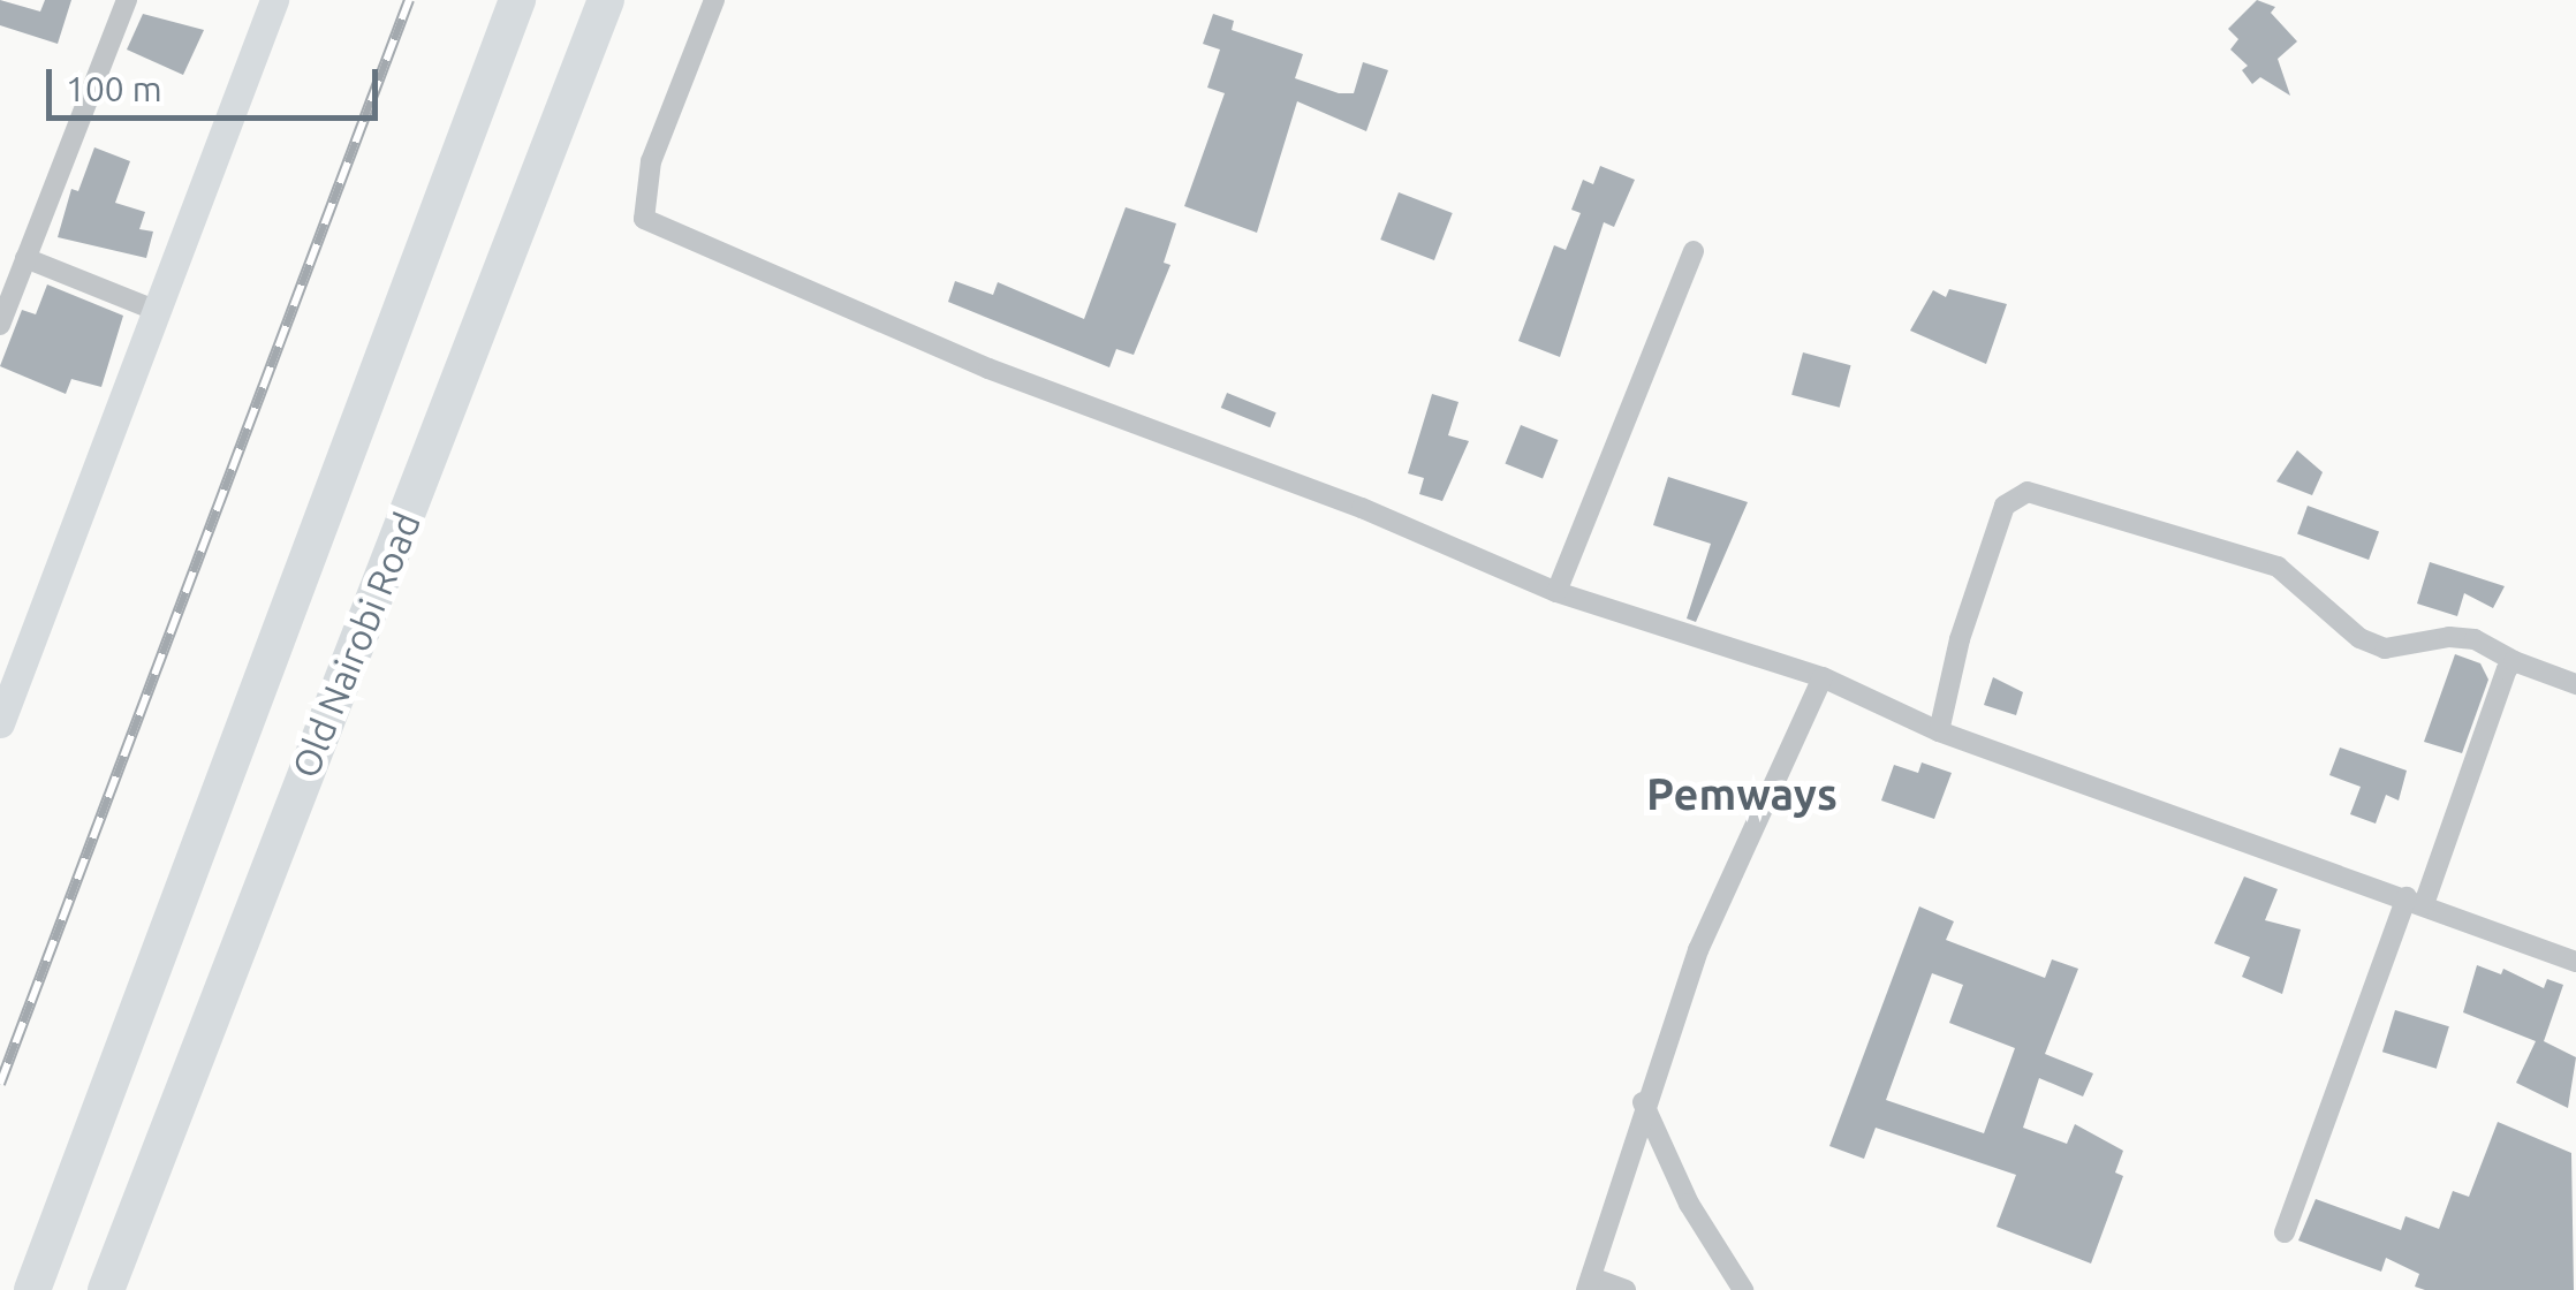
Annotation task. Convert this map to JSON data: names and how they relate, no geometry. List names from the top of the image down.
{
  "streets": {
    "highway": ["Old Nairobi Road"]
  },
  "districts": ["Pemways"],
  "scale_bar": "100 m"
}
